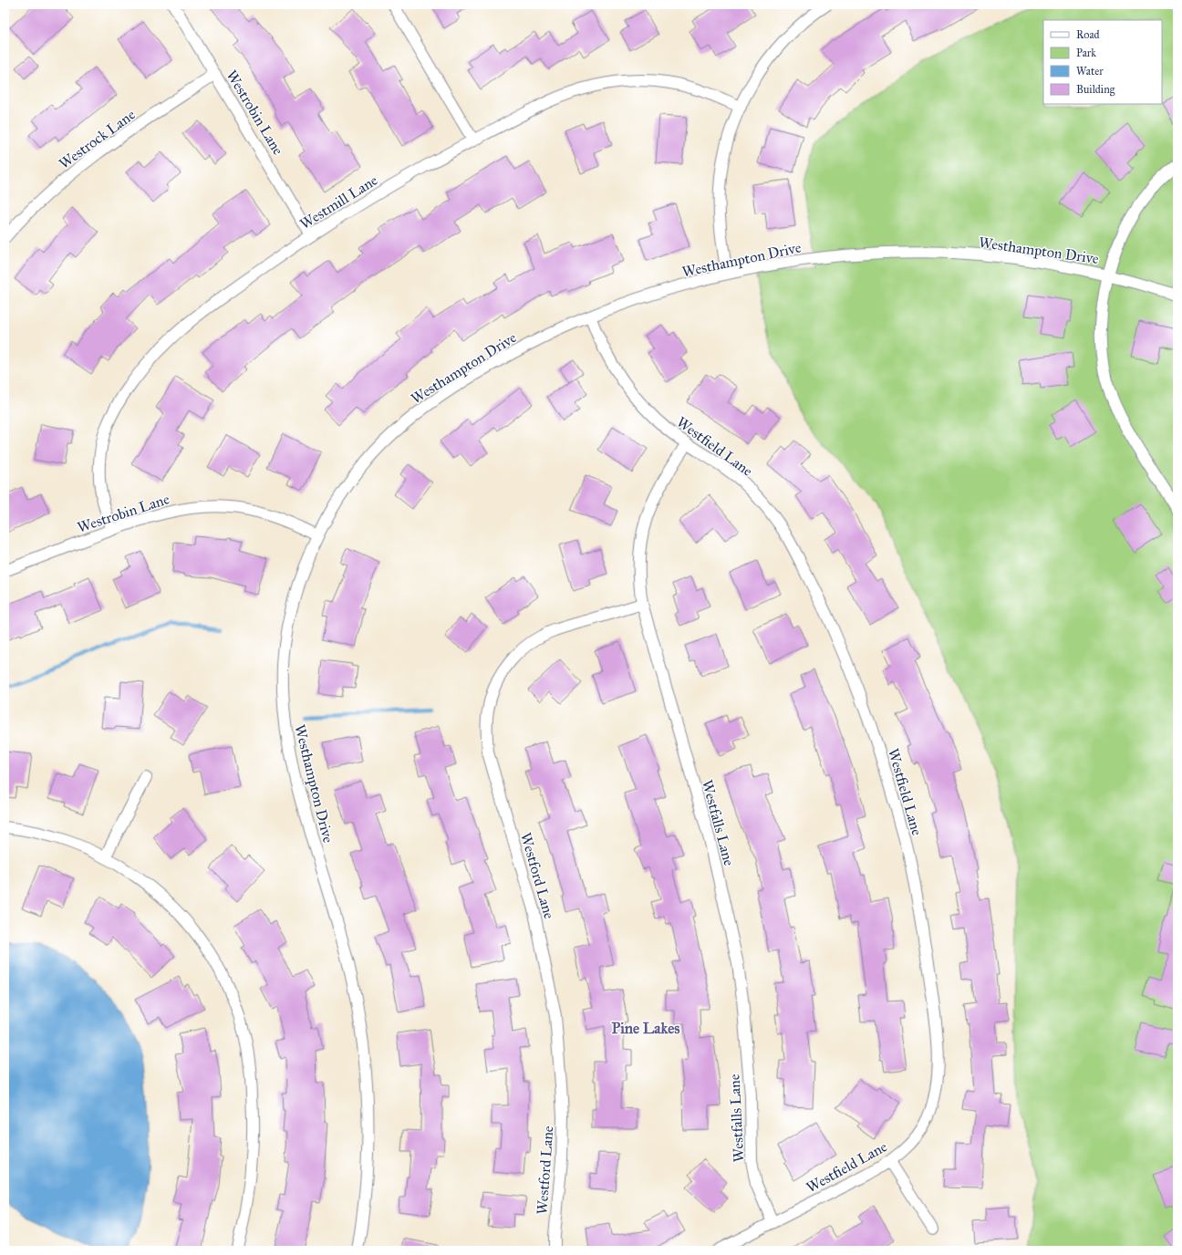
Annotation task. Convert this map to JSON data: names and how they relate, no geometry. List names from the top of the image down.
{
  "streets": {
    "street": [
      "Westrobin Lane",
      "Westrock Lane",
      "Westmill Lane",
      "Westhampton Drive",
      "Westfield Lane",
      "Westfalls Lane",
      "Westford Lane"
    ]
  },
  "crossings": [
    ["Westrobin Lane", "Westrock Lane"],
    ["Westrobin Lane", "Westmill Lane"],
    ["Westrobin Lane", "Westhampton Drive"],
    ["Westhampton Drive", "Westfield Lane"],
    ["Westfield Lane", "Westfalls Lane"],
    ["Westfalls Lane", "Westford Lane"]
  ],
  "districts": ["Pine Lakes"],
  "legend": [
    "Road",
    "Park",
    "Water",
    "Building"
  ]
}
